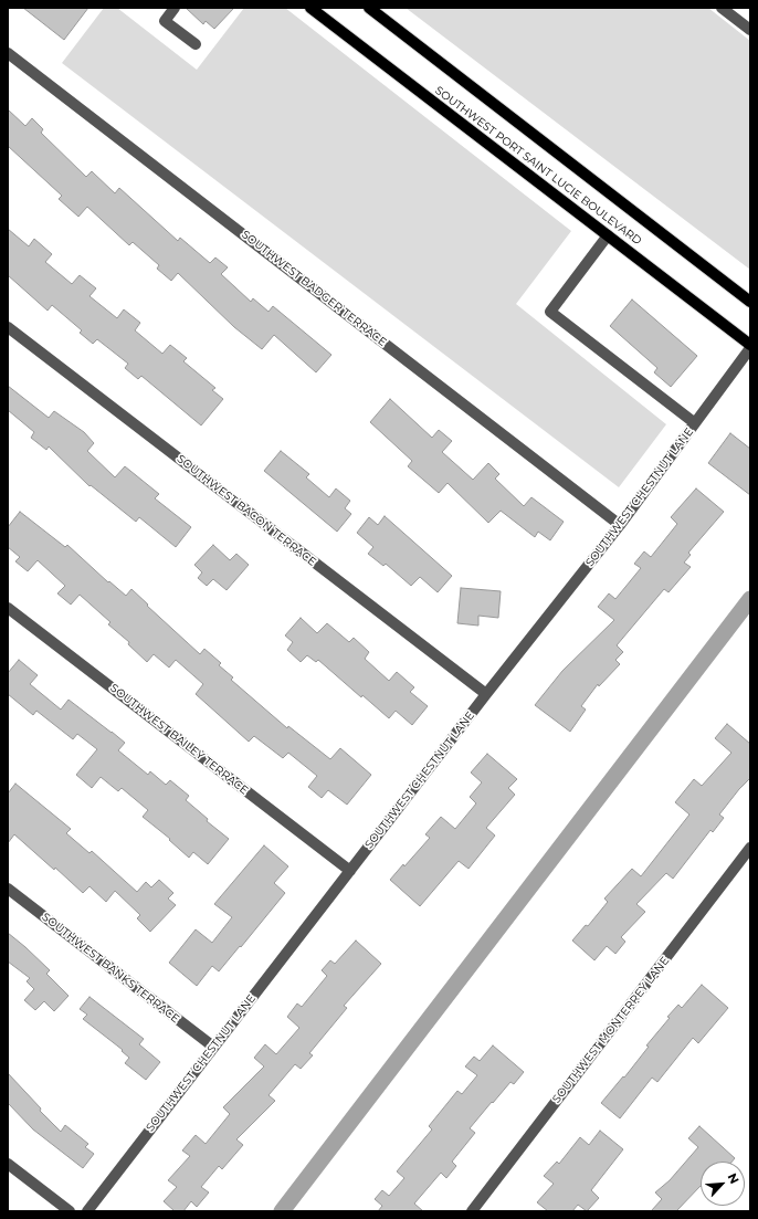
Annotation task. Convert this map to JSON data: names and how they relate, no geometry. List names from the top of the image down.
{
  "streets": {
    "main road": ["SOUTHWEST PORT SAINT LUCIE BOULEVARD"],
    "street": [
      "SOUTHWEST BADGER TERRACE",
      "SOUTHWEST CHESTNUT LANE",
      "SOUTHWEST BACON TERRACE",
      "SOUTHWEST BAILEY TERRACE",
      "SOUTHWEST BANKS TERRACE",
      "SOUTHWEST MONTERREY LANE"
    ]
  },
  "crossings": [
    ["SOUTHWEST PORT SAINT LUCIE BOULEVARD", "SOUTHWEST CHESTNUT LANE"],
    ["SOUTHWEST BADGER TERRACE", "SOUTHWEST CHESTNUT LANE"],
    ["SOUTHWEST CHESTNUT LANE", "SOUTHWEST BACON TERRACE"],
    ["SOUTHWEST CHESTNUT LANE", "SOUTHWEST BAILEY TERRACE"],
    ["SOUTHWEST CHESTNUT LANE", "SOUTHWEST BANKS TERRACE"]
  ],
  "north": "top right"
}
